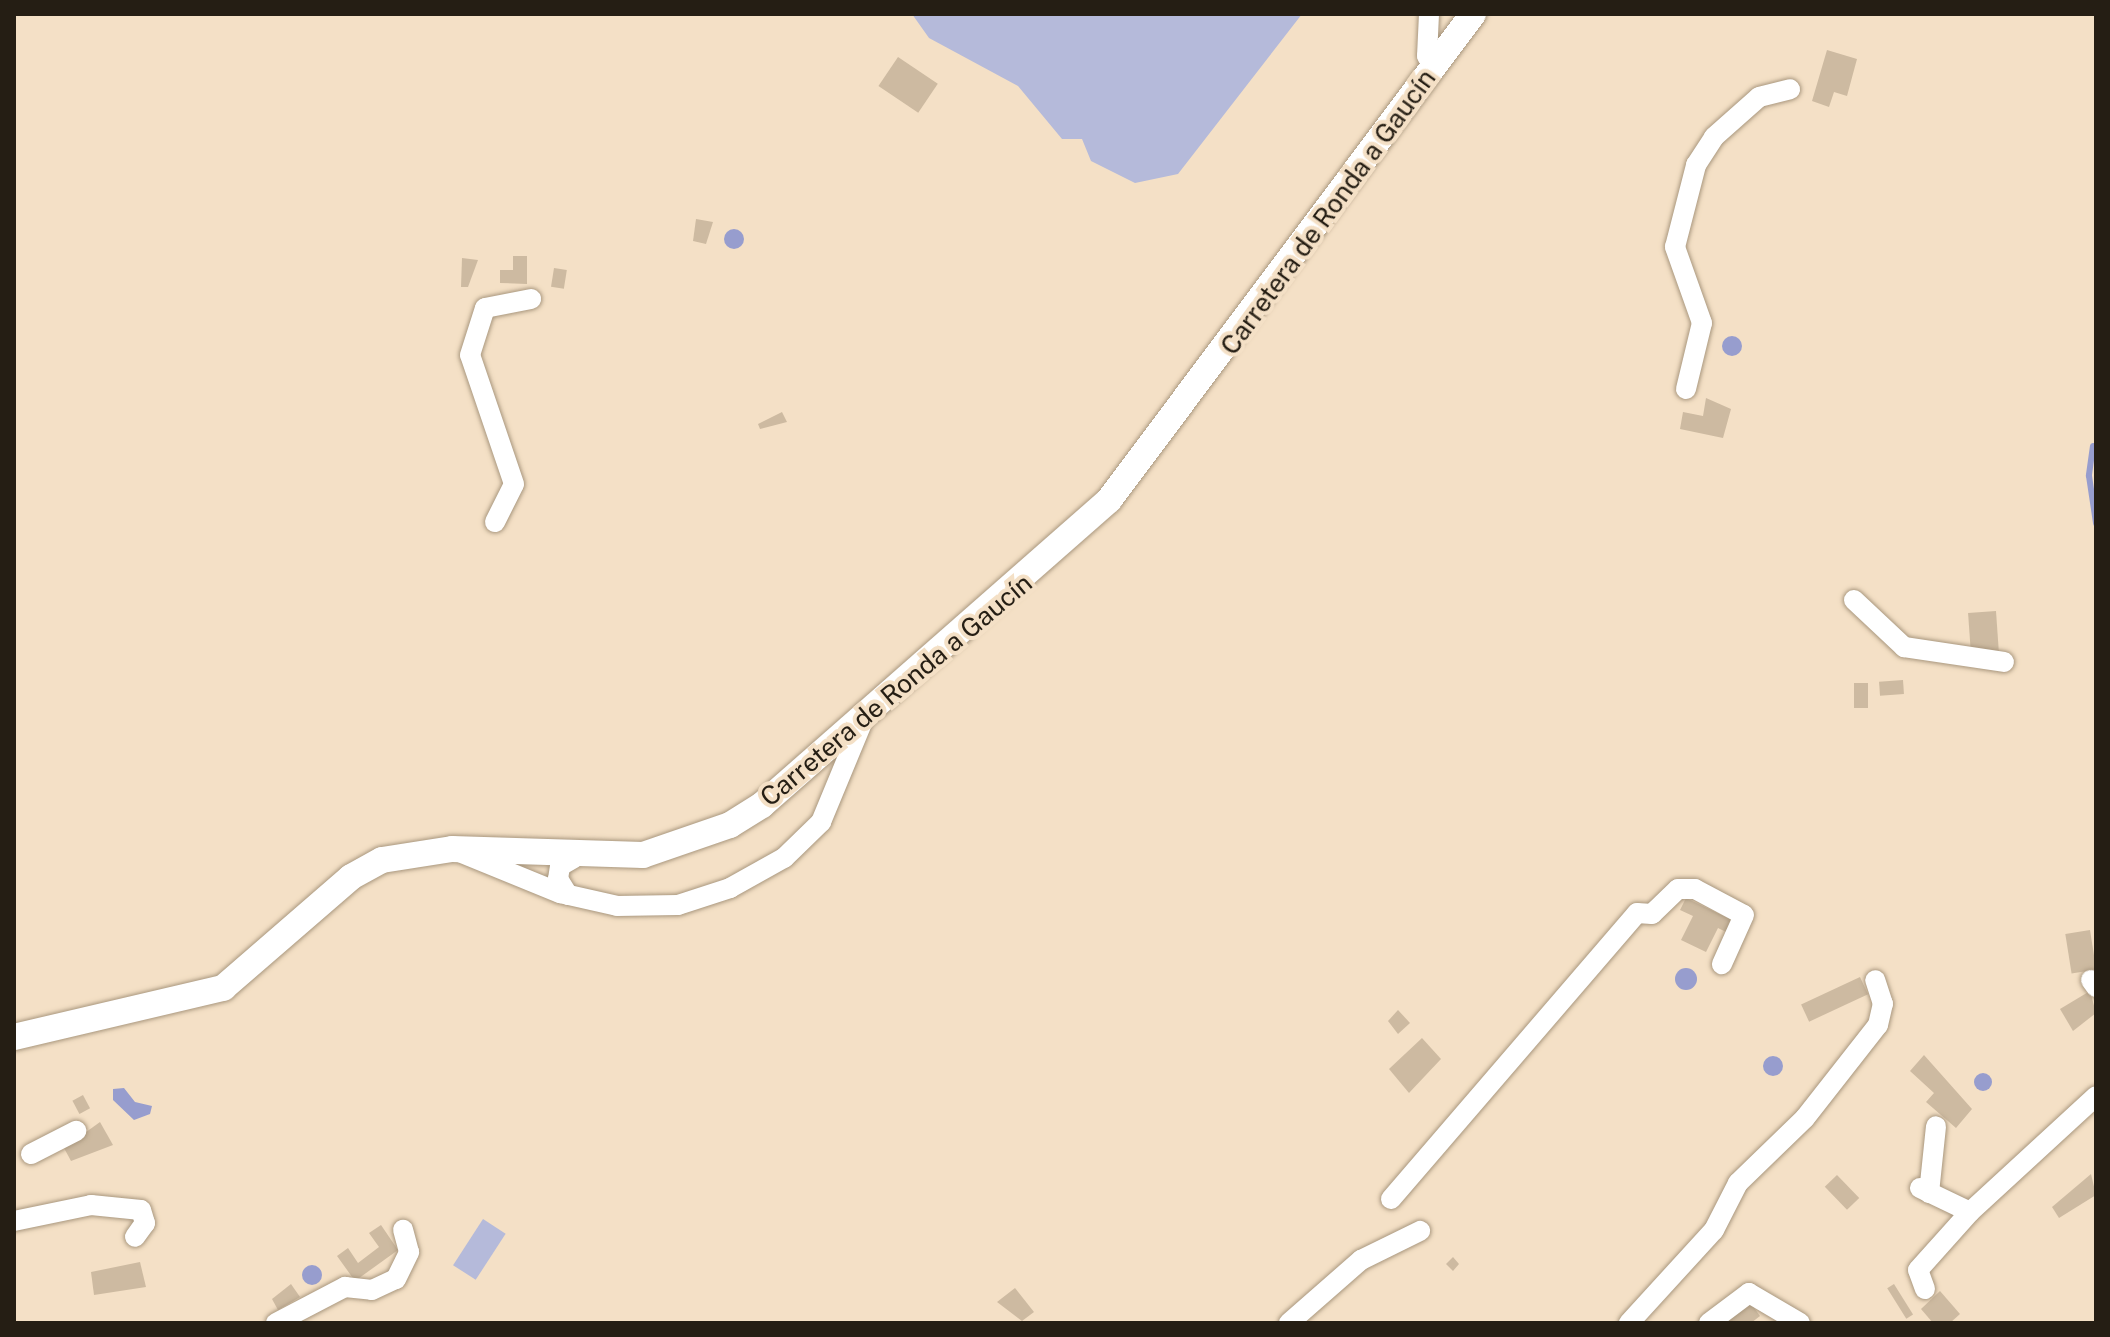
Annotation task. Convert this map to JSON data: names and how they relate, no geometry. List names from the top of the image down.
{
  "streets": {
    "main road": ["Carretera de Ronda a Gaucín"]
  }
}
